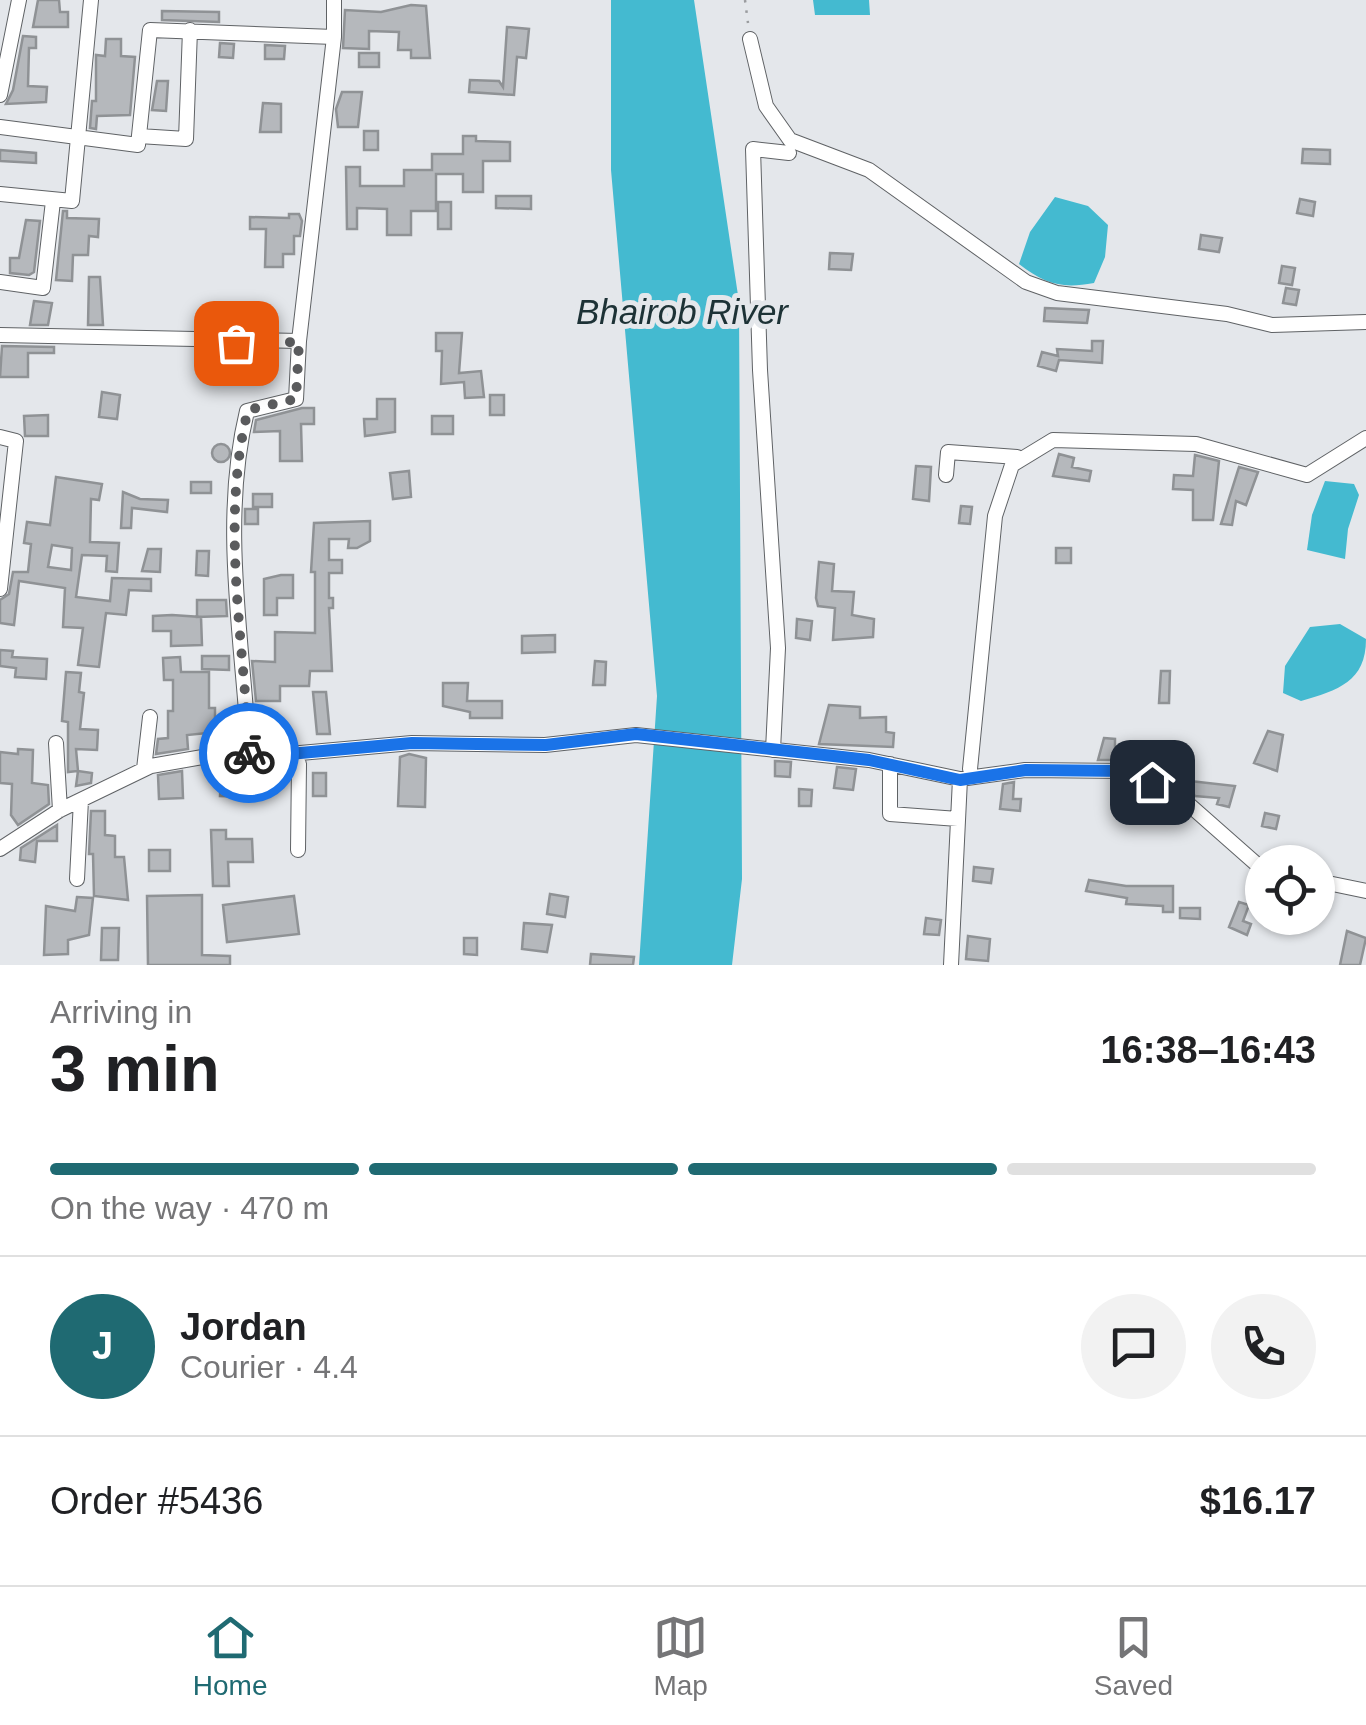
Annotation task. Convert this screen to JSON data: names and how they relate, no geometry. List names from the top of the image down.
{
  "water": ["Bhairob River"],
  "page": {
    "heading": ["3 min", "Arriving in", "16:38–16:43"],
    "panel": [
      "Jordan",
      "Courier · 4.4",
      "Order #5436",
      "$16.17"
    ],
    "bar": "On the way · 470 m",
    "round": "J",
    "tabs": ["Home", "Map", "Saved"]
  }
}
